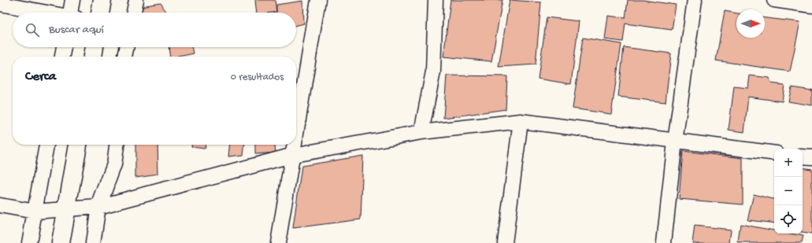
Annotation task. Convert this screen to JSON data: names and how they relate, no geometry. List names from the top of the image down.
{
  "north": "right",
  "page": {
    "search": "Buscar aquí",
    "heading": ["Cerca", "0 resultados"],
    "map_buttons": ["+", "−"]
  }
}
